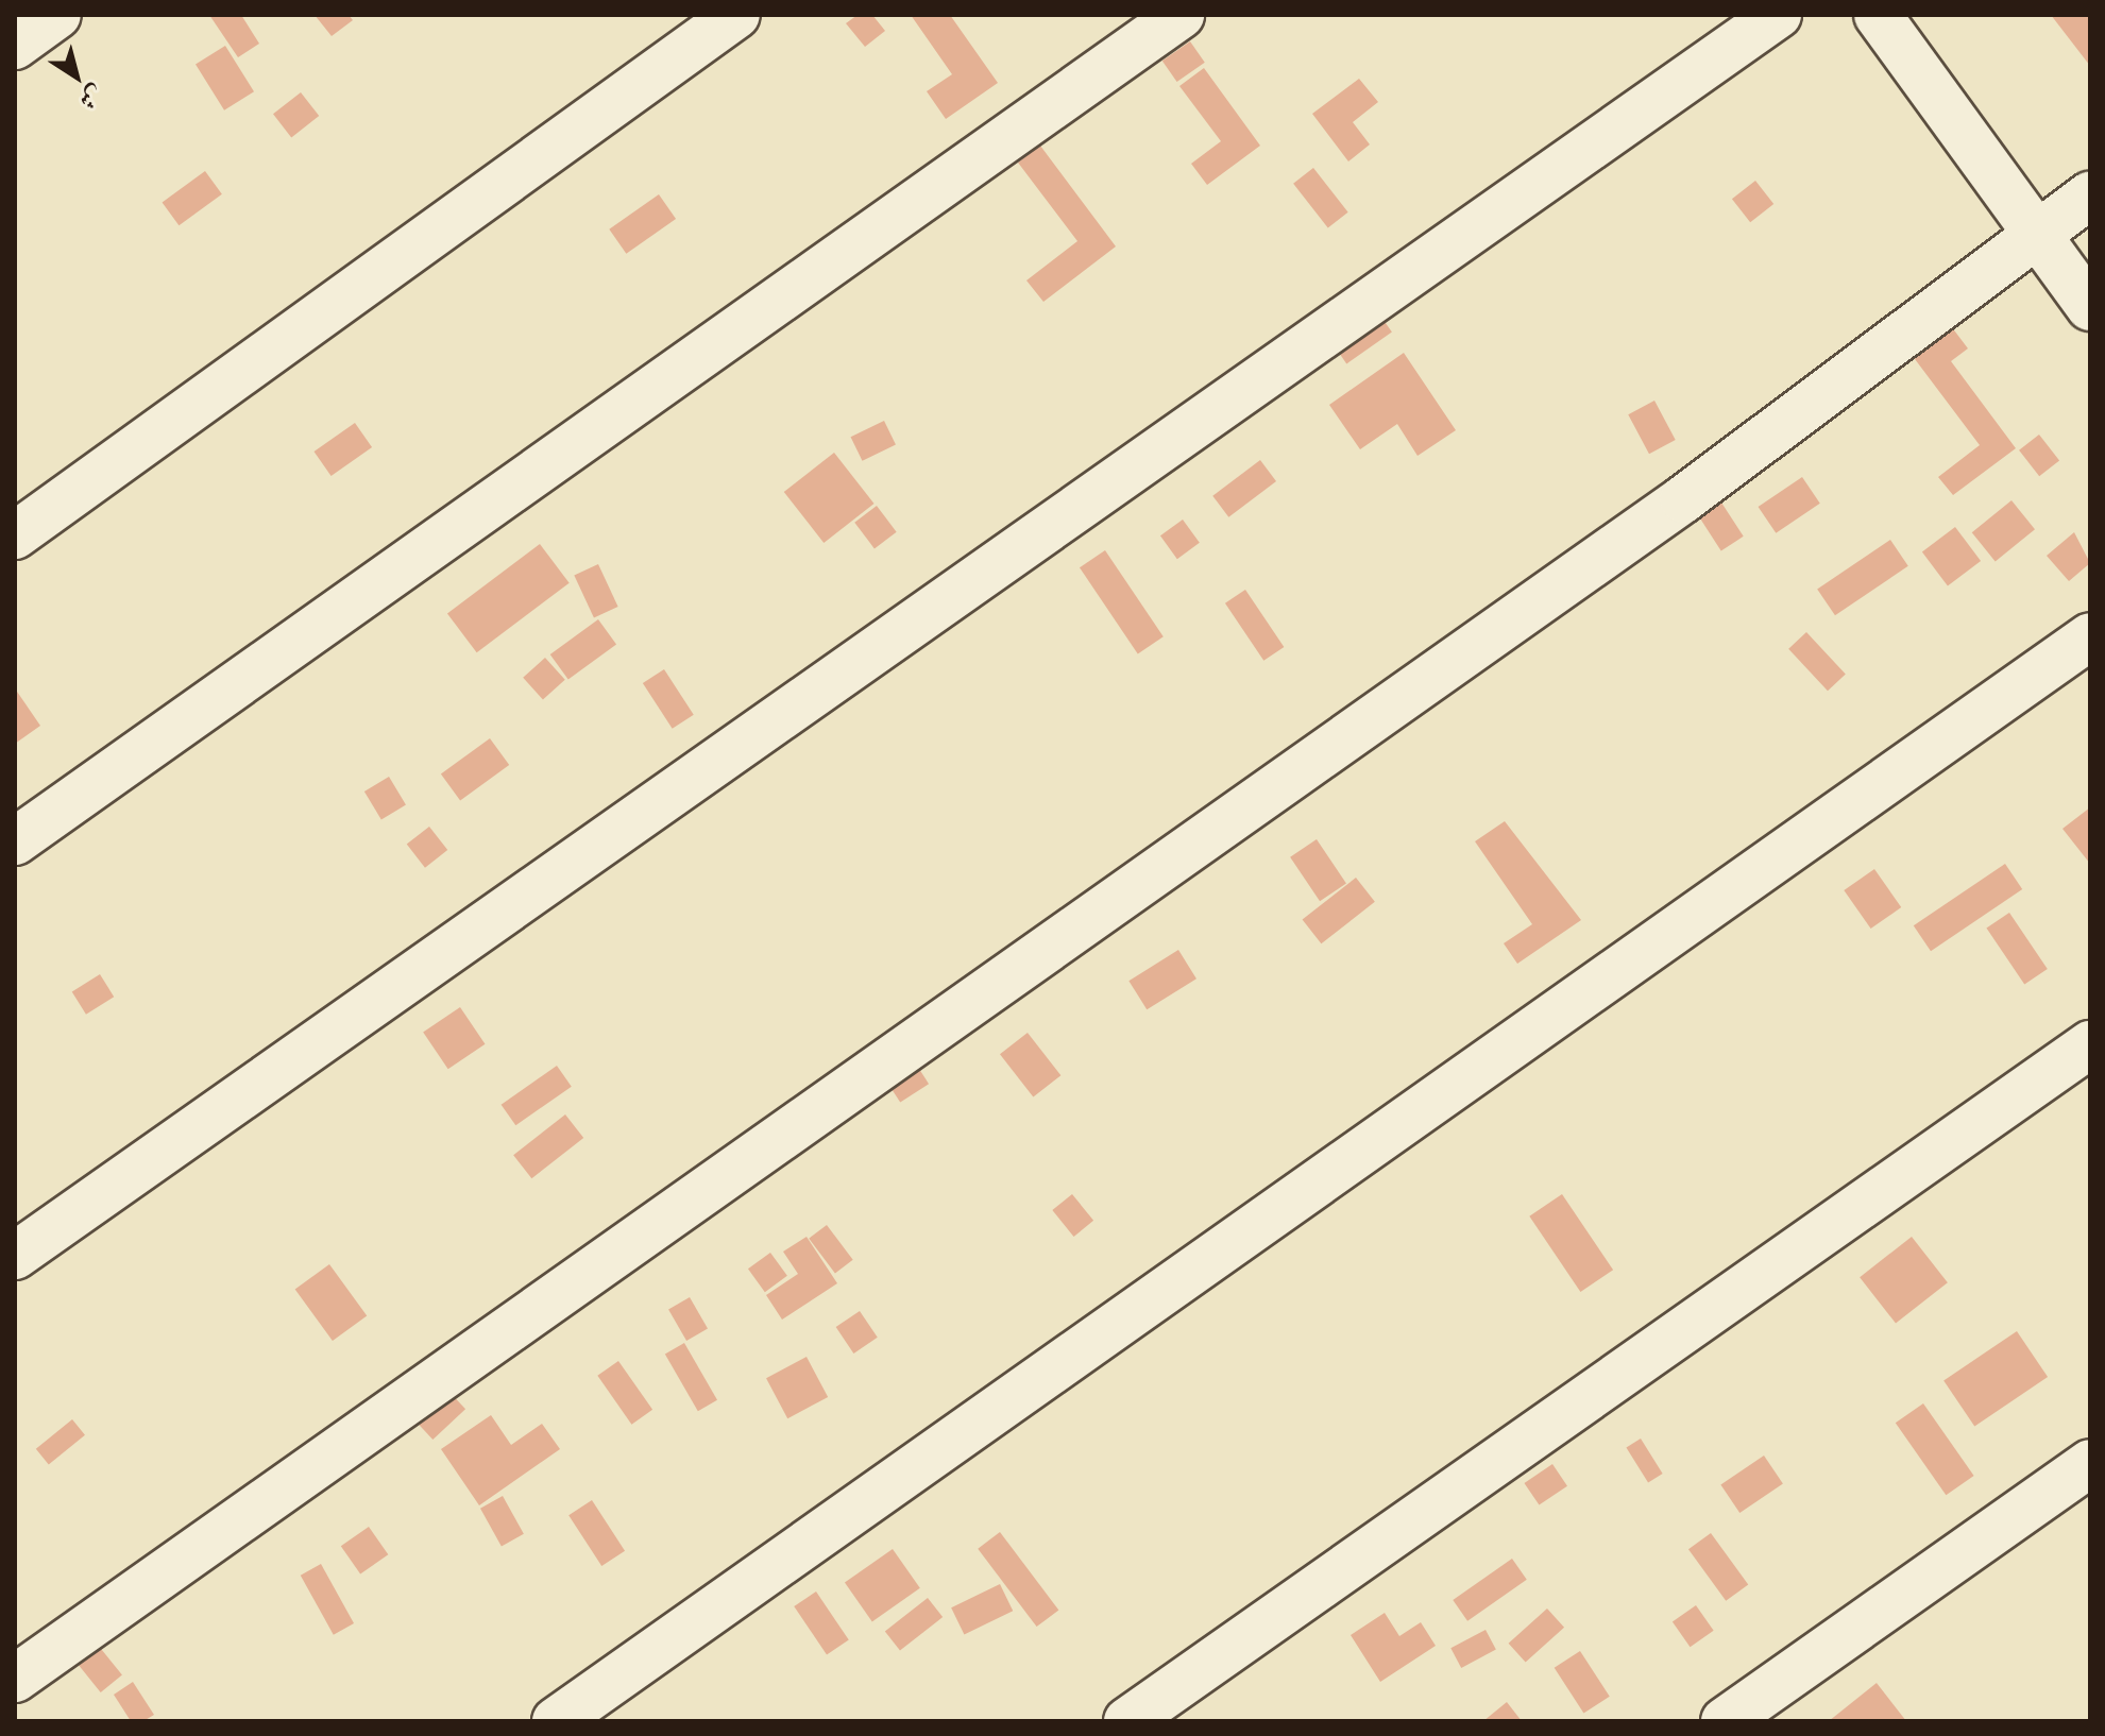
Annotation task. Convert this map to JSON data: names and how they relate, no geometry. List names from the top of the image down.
{
  "north": "bottom right"
}
